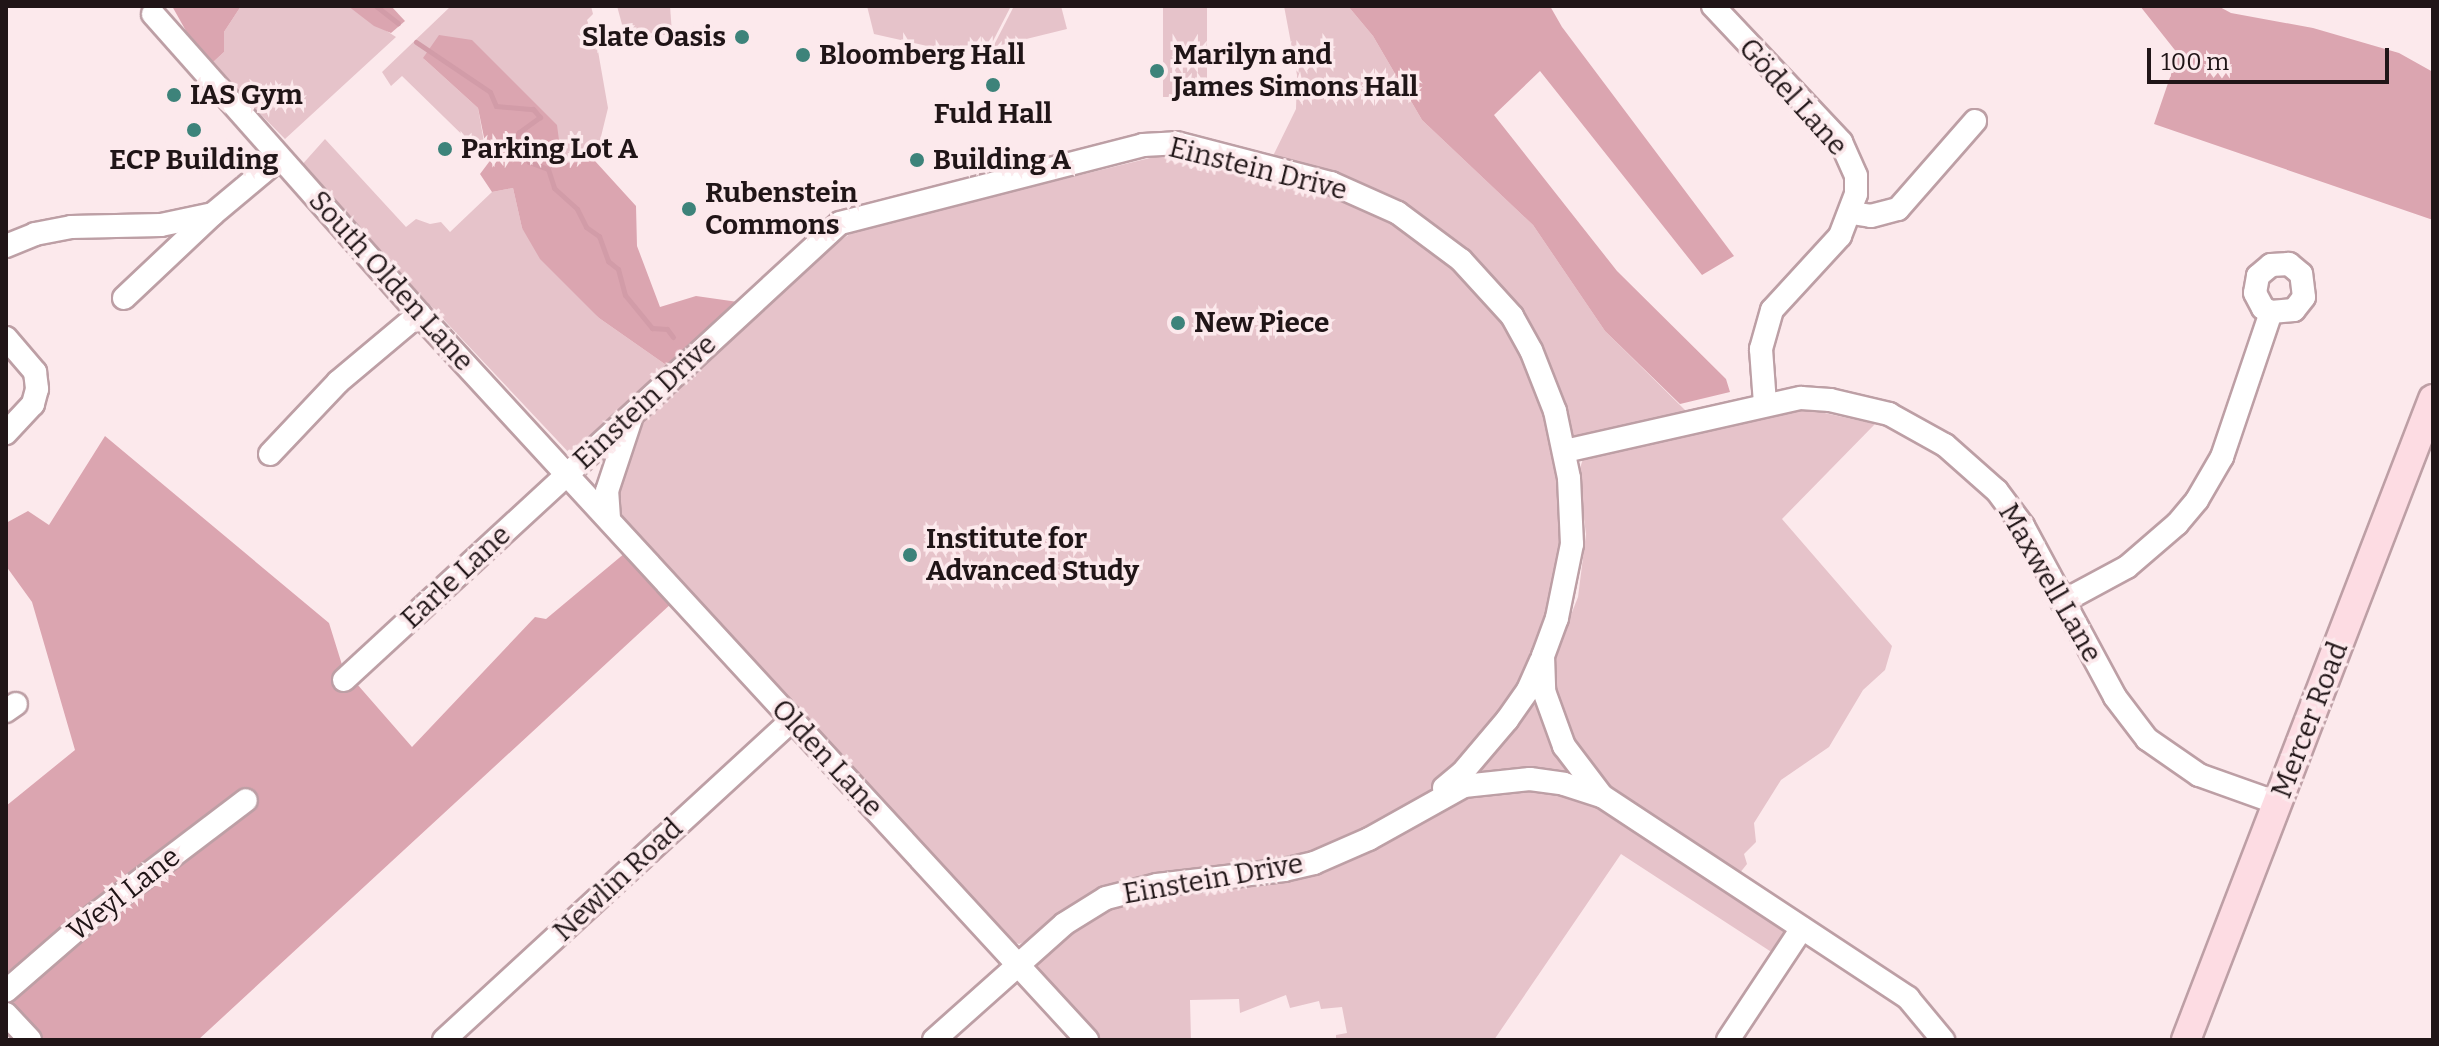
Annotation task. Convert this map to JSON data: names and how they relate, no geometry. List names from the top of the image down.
{
  "streets": {
    "main road": ["Mercer Road"],
    "street": [
      "Gödel Lane",
      "Einstein Drive",
      "South Olden Lane",
      "Earle Lane",
      "Maxwell Lane",
      "Olden Lane",
      "Newlin Road",
      "Weyl Lane"
    ]
  },
  "crossings": [
    ["Gödel Lane", "Maxwell Lane"],
    ["Einstein Drive", "South Olden Lane"],
    ["Einstein Drive", "Earle Lane"],
    ["Einstein Drive", "Maxwell Lane"],
    ["Einstein Drive", "Olden Lane"],
    ["South Olden Lane", "Earle Lane"],
    ["South Olden Lane", "Olden Lane"],
    ["Earle Lane", "Olden Lane"],
    ["Maxwell Lane", "Mercer Road"],
    ["Olden Lane", "Newlin Road"]
  ],
  "places": [
    "Slate Oasis",
    "Bloomberg Hall",
    "Marilyn and James Simons Hall",
    "Fuld Hall",
    "IAS Gym",
    "ECP Building",
    "Parking Lot A",
    "Building A",
    "Rubenstein Commons",
    "New Piece",
    "Institute for Advanced Study"
  ],
  "scale_bar": "100 m"
}
